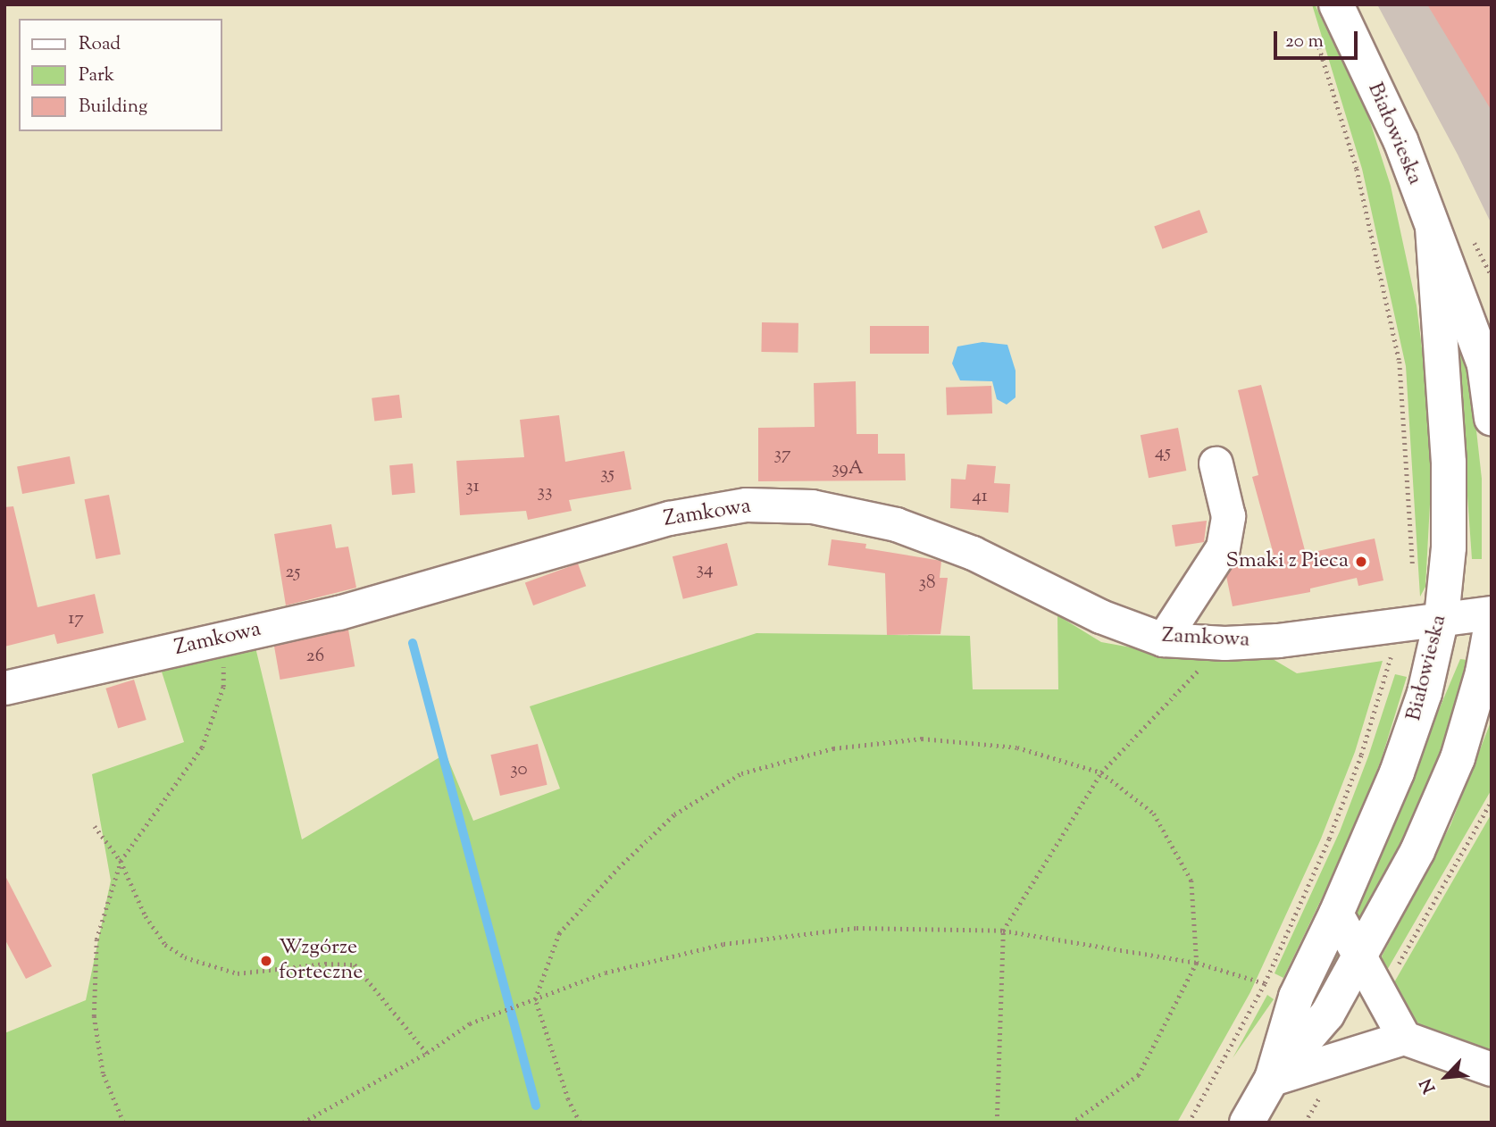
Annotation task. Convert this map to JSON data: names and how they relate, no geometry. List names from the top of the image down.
{
  "streets": {
    "main road": ["Białowieska"],
    "street": ["Zamkowa"]
  },
  "crossings": [
    ["Białowieska", "Zamkowa"]
  ],
  "places": ["Smaki z Pieca", "Wzgórze forteczne"],
  "house_numbers": [
    "45",
    "37",
    "39A",
    "35",
    "31",
    "33",
    "41",
    "34",
    "25",
    "38",
    "17",
    "26",
    "30"
  ],
  "legend": ["Road", "Park", "Building"],
  "scale_bar": "20 m",
  "north": "bottom left"
}
